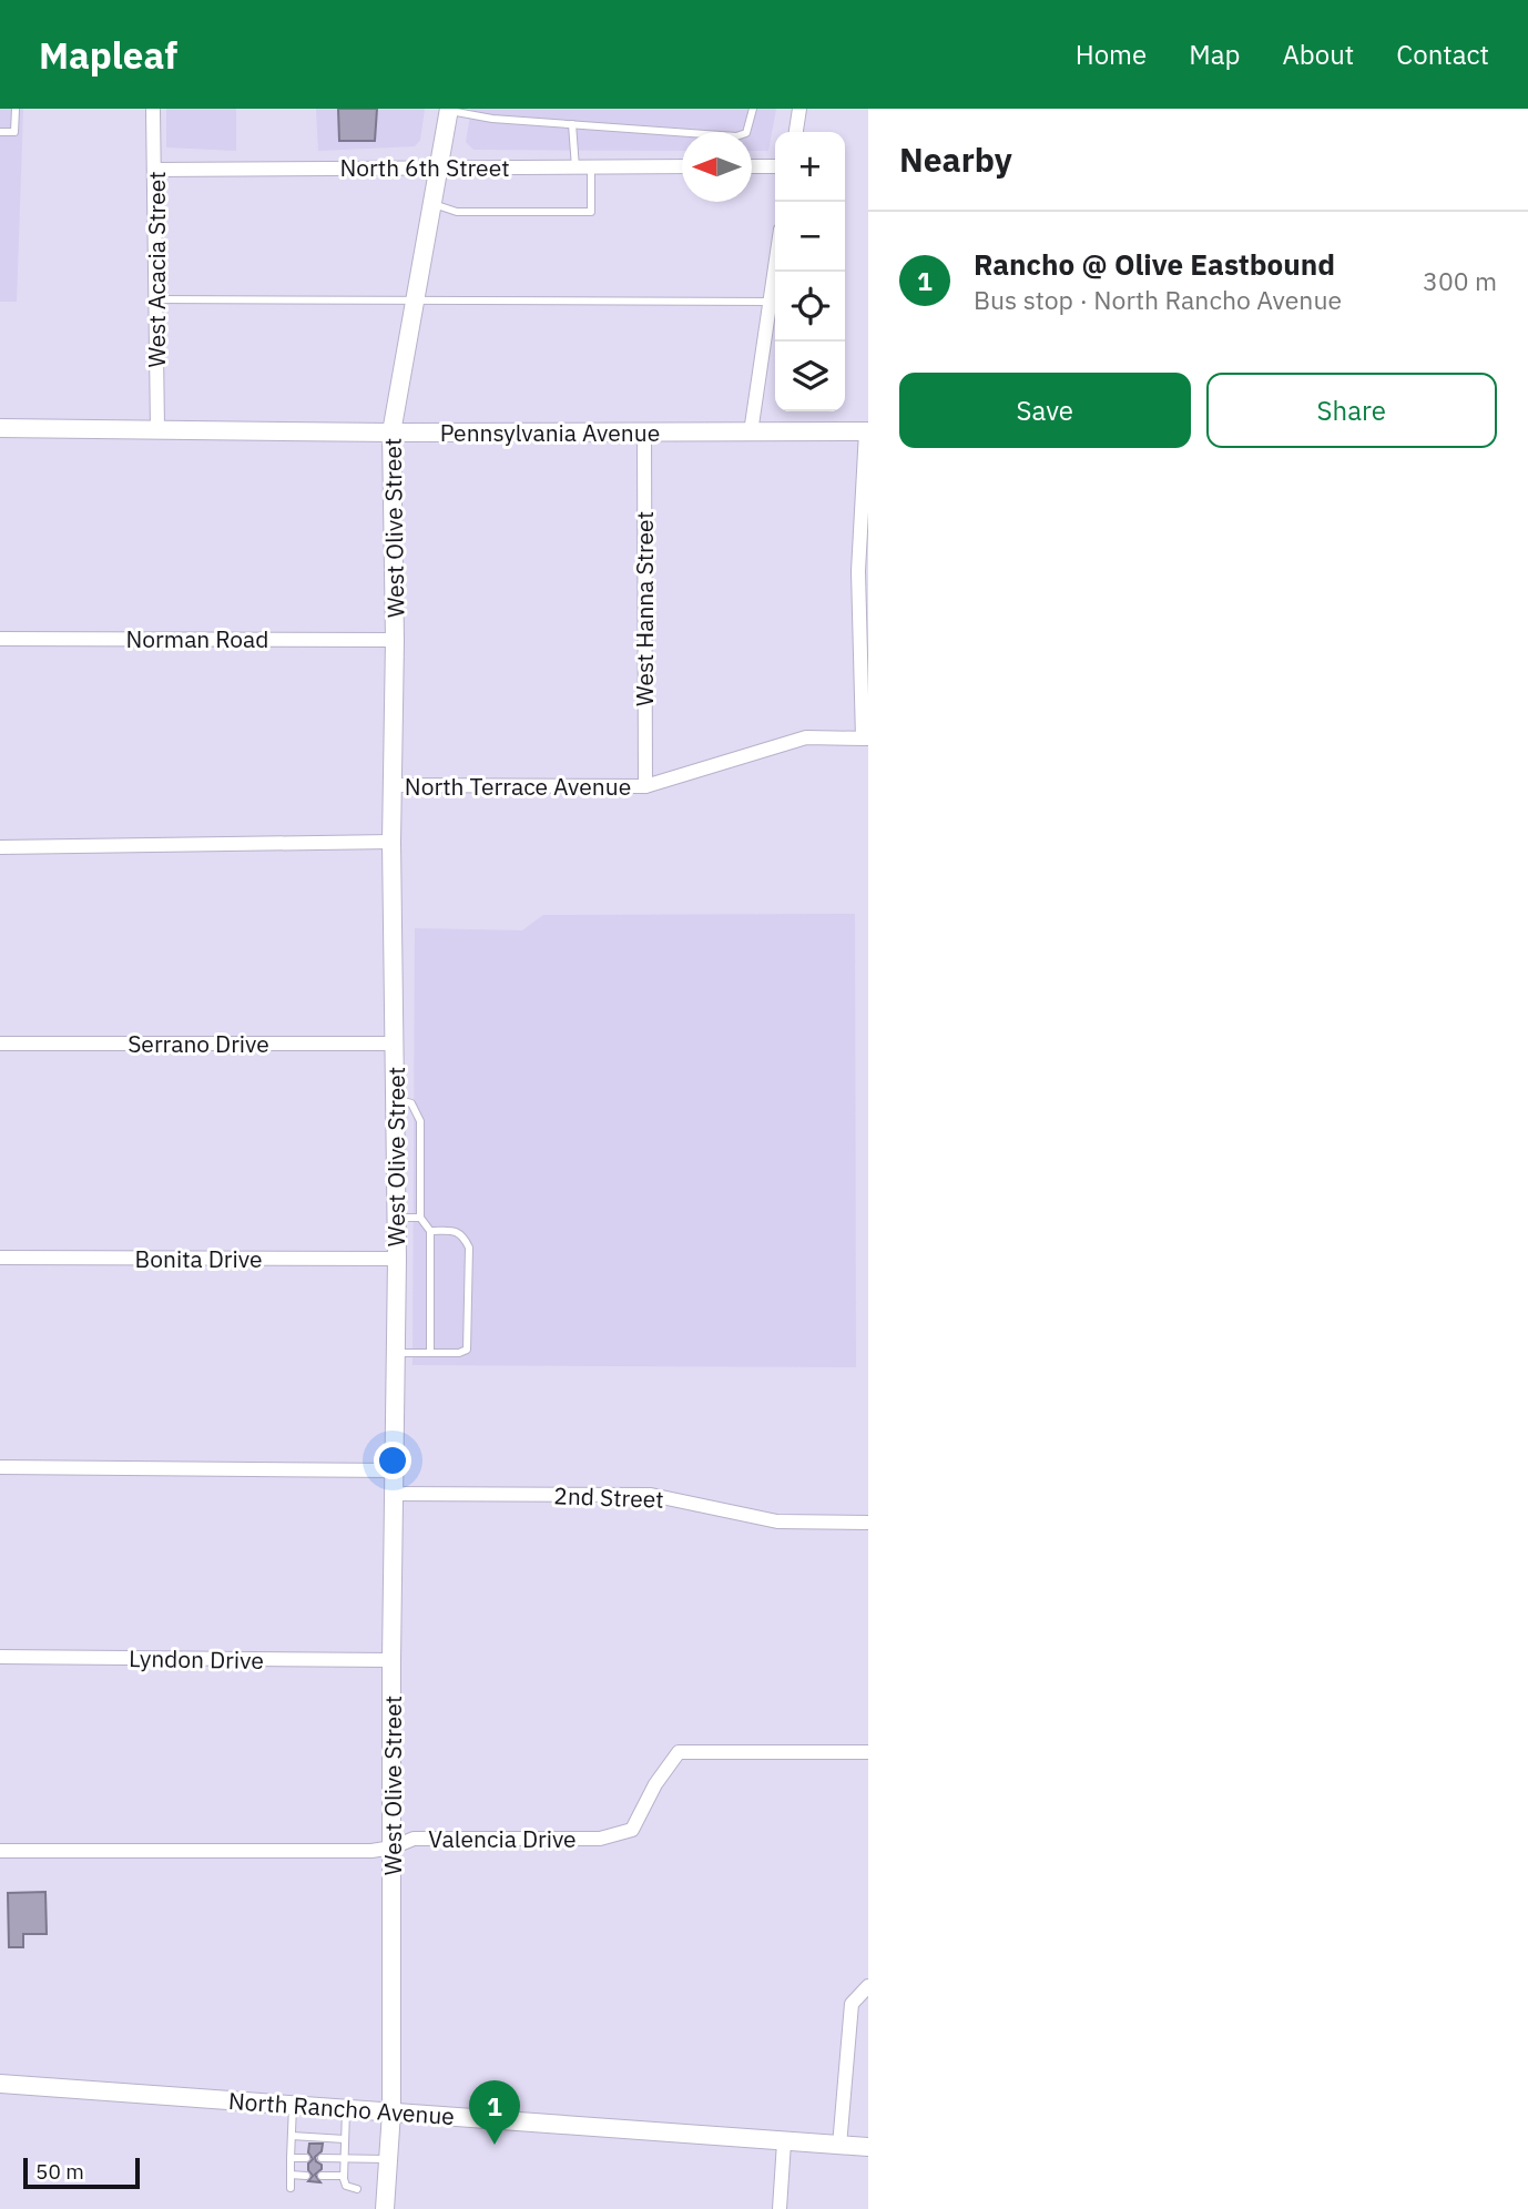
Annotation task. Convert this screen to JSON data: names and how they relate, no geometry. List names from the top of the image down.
{
  "streets": {
    "street": [
      "North 6th Street",
      "West Acacia Street",
      "Pennsylvania Avenue",
      "West Olive Street",
      "West Hanna Street",
      "Norman Road",
      "North Terrace Avenue",
      "Serrano Drive",
      "Bonita Drive",
      "2nd Street",
      "Lyndon Drive",
      "Valencia Drive",
      "North Rancho Avenue"
    ]
  },
  "crossings": [
    ["North 6th Street", "West Acacia Street"],
    ["North 6th Street", "West Olive Street"],
    ["West Acacia Street", "Pennsylvania Avenue"],
    ["Pennsylvania Avenue", "West Olive Street"],
    ["Pennsylvania Avenue", "West Hanna Street"],
    ["West Olive Street", "Norman Road"],
    ["West Olive Street", "North Terrace Avenue"],
    ["West Olive Street", "Serrano Drive"],
    ["West Olive Street", "Bonita Drive"],
    ["West Olive Street", "2nd Street"],
    ["West Olive Street", "Lyndon Drive"],
    ["West Olive Street", "Valencia Drive"],
    ["West Olive Street", "North Rancho Avenue"],
    ["West Hanna Street", "North Terrace Avenue"]
  ],
  "scale_bar": "50 m",
  "north": "left",
  "page": {
    "header": "Mapleaf",
    "nav": [
      "Home",
      "Map",
      "About",
      "Contact"
    ],
    "heading": "Nearby",
    "map_buttons": ["+", "−"],
    "list": [
      {
        "mark": "1",
        "name": "Rancho @ Olive Eastbound",
        "note": "Bus stop · North Rancho Avenue",
        "value": "300 m"
      }
    ],
    "buttons": ["Save", "Share"],
    "pins": "1",
    "scale": "50 m"
  }
}
